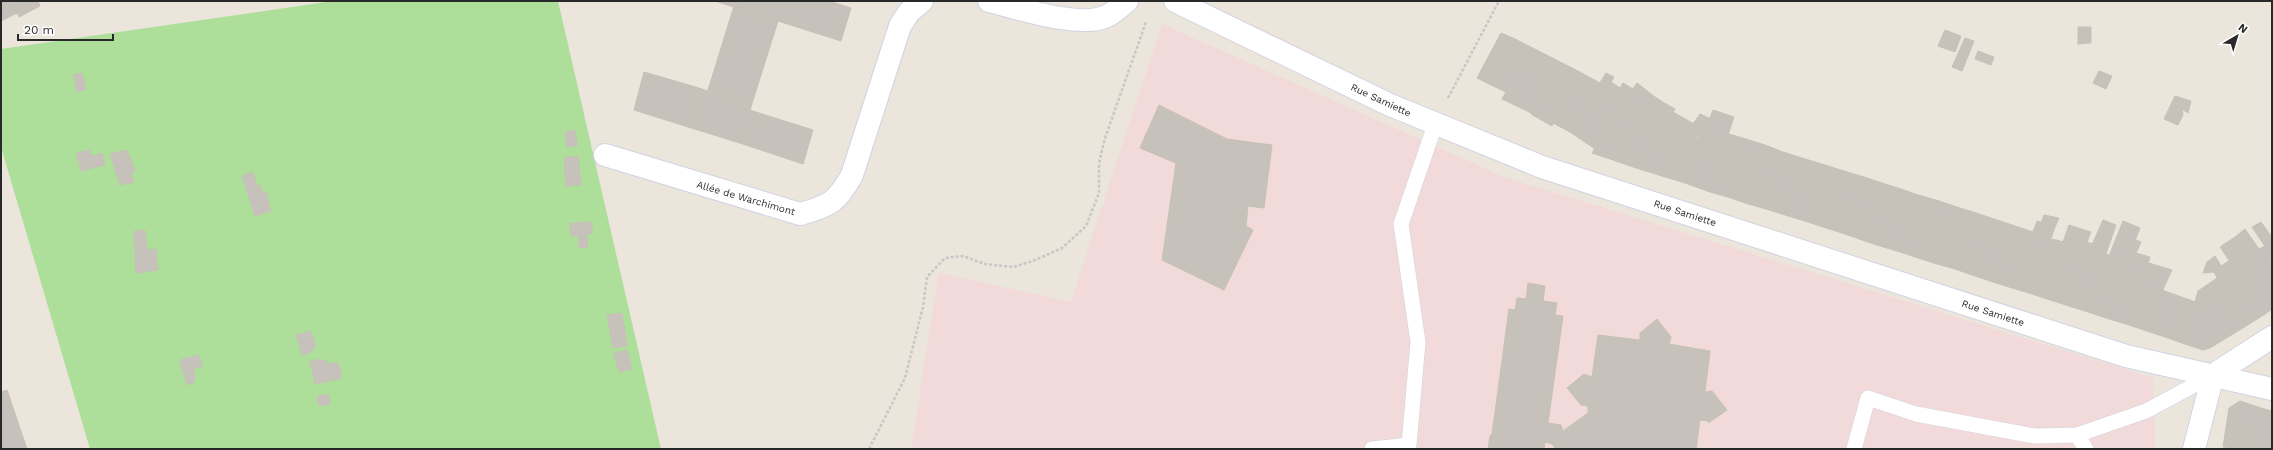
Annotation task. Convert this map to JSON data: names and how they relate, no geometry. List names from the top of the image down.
{
  "streets": {
    "street": ["Rue Samiette", "Allée de Warchimont"]
  },
  "scale_bar": "20 m",
  "north": "top right"
}
